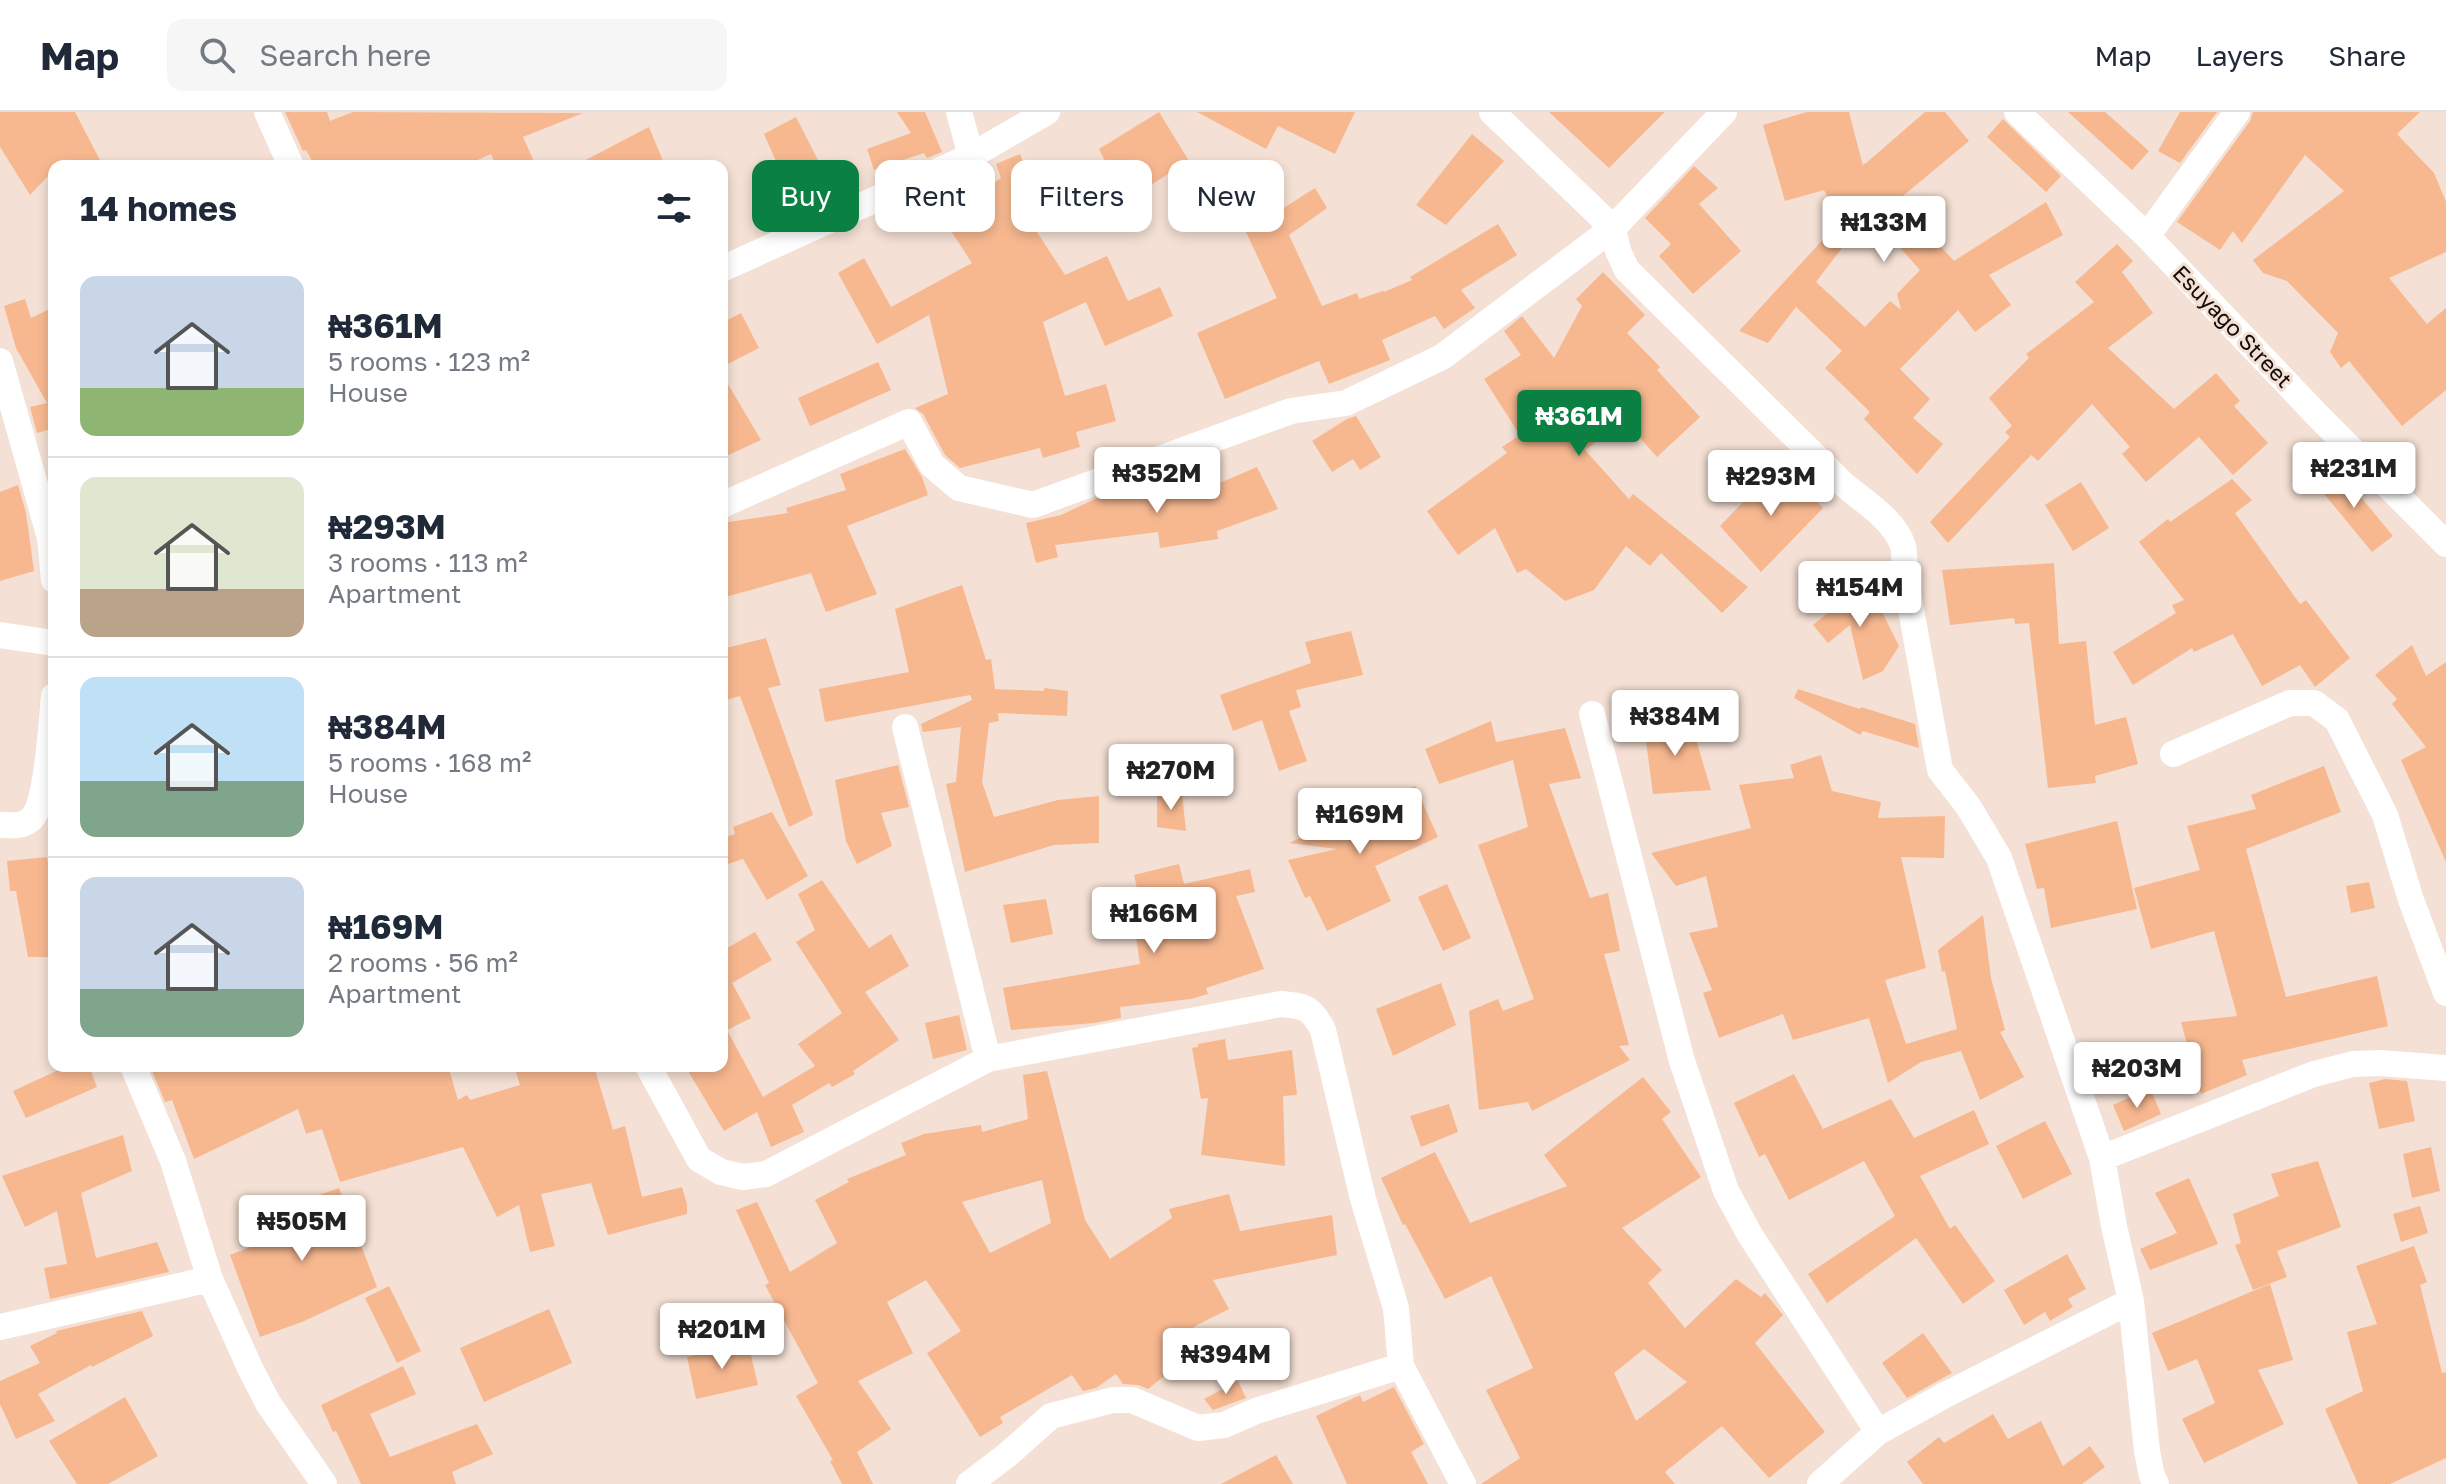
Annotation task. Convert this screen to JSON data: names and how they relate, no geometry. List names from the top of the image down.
{
  "streets": {
    "street": ["Esuyago Street"]
  },
  "page": {
    "header": "Map",
    "search": "Search here",
    "nav": ["Map", "Layers", "Share"],
    "chip": [
      "Buy",
      "Rent",
      "Filters",
      "New"
    ],
    "heading": "14 homes",
    "price": [
      "₦133M",
      "₦361M",
      "₦231M",
      "₦352M",
      "₦293M",
      "₦154M",
      "₦384M",
      "₦270M",
      "₦169M",
      "₦166M",
      "₦203M",
      "₦505M",
      "₦201M",
      "₦394M"
    ],
    "list": [
      {
        "name": "₦361M",
        "note": "5 rooms · 123 m² · House"
      },
      {
        "name": "₦293M",
        "note": "3 rooms · 113 m² · Apartment"
      },
      {
        "name": "₦384M",
        "note": "5 rooms · 168 m² · House"
      },
      {
        "name": "₦169M",
        "note": "2 rooms · 56 m² · Apartment"
      }
    ]
  }
}
